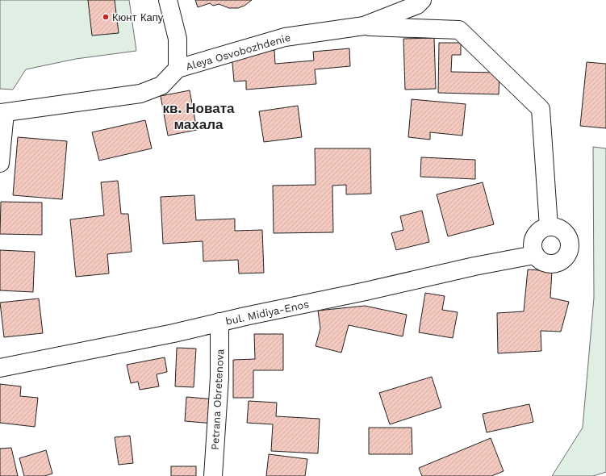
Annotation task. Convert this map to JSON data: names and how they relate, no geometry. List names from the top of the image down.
{
  "streets": {
    "street": ["Aleya Osvobozhdenie", "bul. Midiya-Enos", "Petrana Obretenova"]
  },
  "crossings": [
    ["bul. Midiya-Enos", "Petrana Obretenova"]
  ],
  "districts": ["кв. Новата махала"],
  "places": ["Кюнт Капу"]
}
